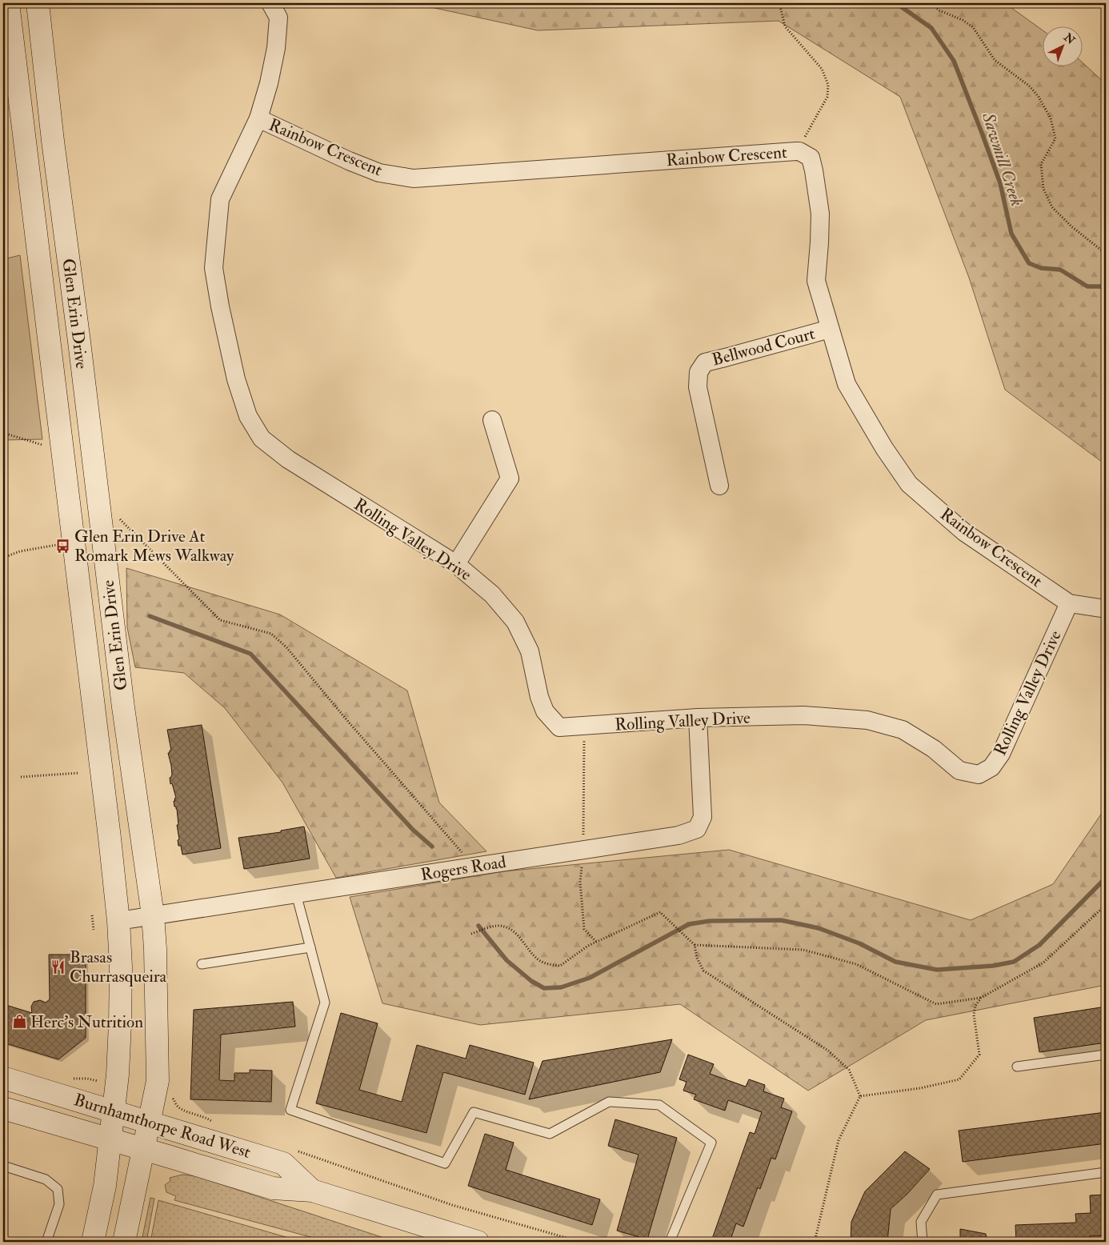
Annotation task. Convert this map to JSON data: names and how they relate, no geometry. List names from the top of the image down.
{
  "streets": {
    "street": [
      "Rainbow Crescent",
      "Glen Erin Drive",
      "Bellwood Court",
      "Rolling Valley Drive",
      "Rogers Road",
      "Burnhamthorpe Road West"
    ]
  },
  "crossings": [
    ["Rainbow Crescent", "Bellwood Court"],
    ["Rainbow Crescent", "Rolling Valley Drive"],
    ["Glen Erin Drive", "Rogers Road"],
    ["Glen Erin Drive", "Burnhamthorpe Road West"],
    ["Rolling Valley Drive", "Rogers Road"]
  ],
  "water": ["Sawmill Creek"],
  "places": {
    "bus stop": ["Glen Erin Drive At Romark Mews Walkway"],
    "restaurant": ["Brasas Churrasqueira"],
    "shop": ["Herc's Nutrition"]
  },
  "north": "top right"
}
